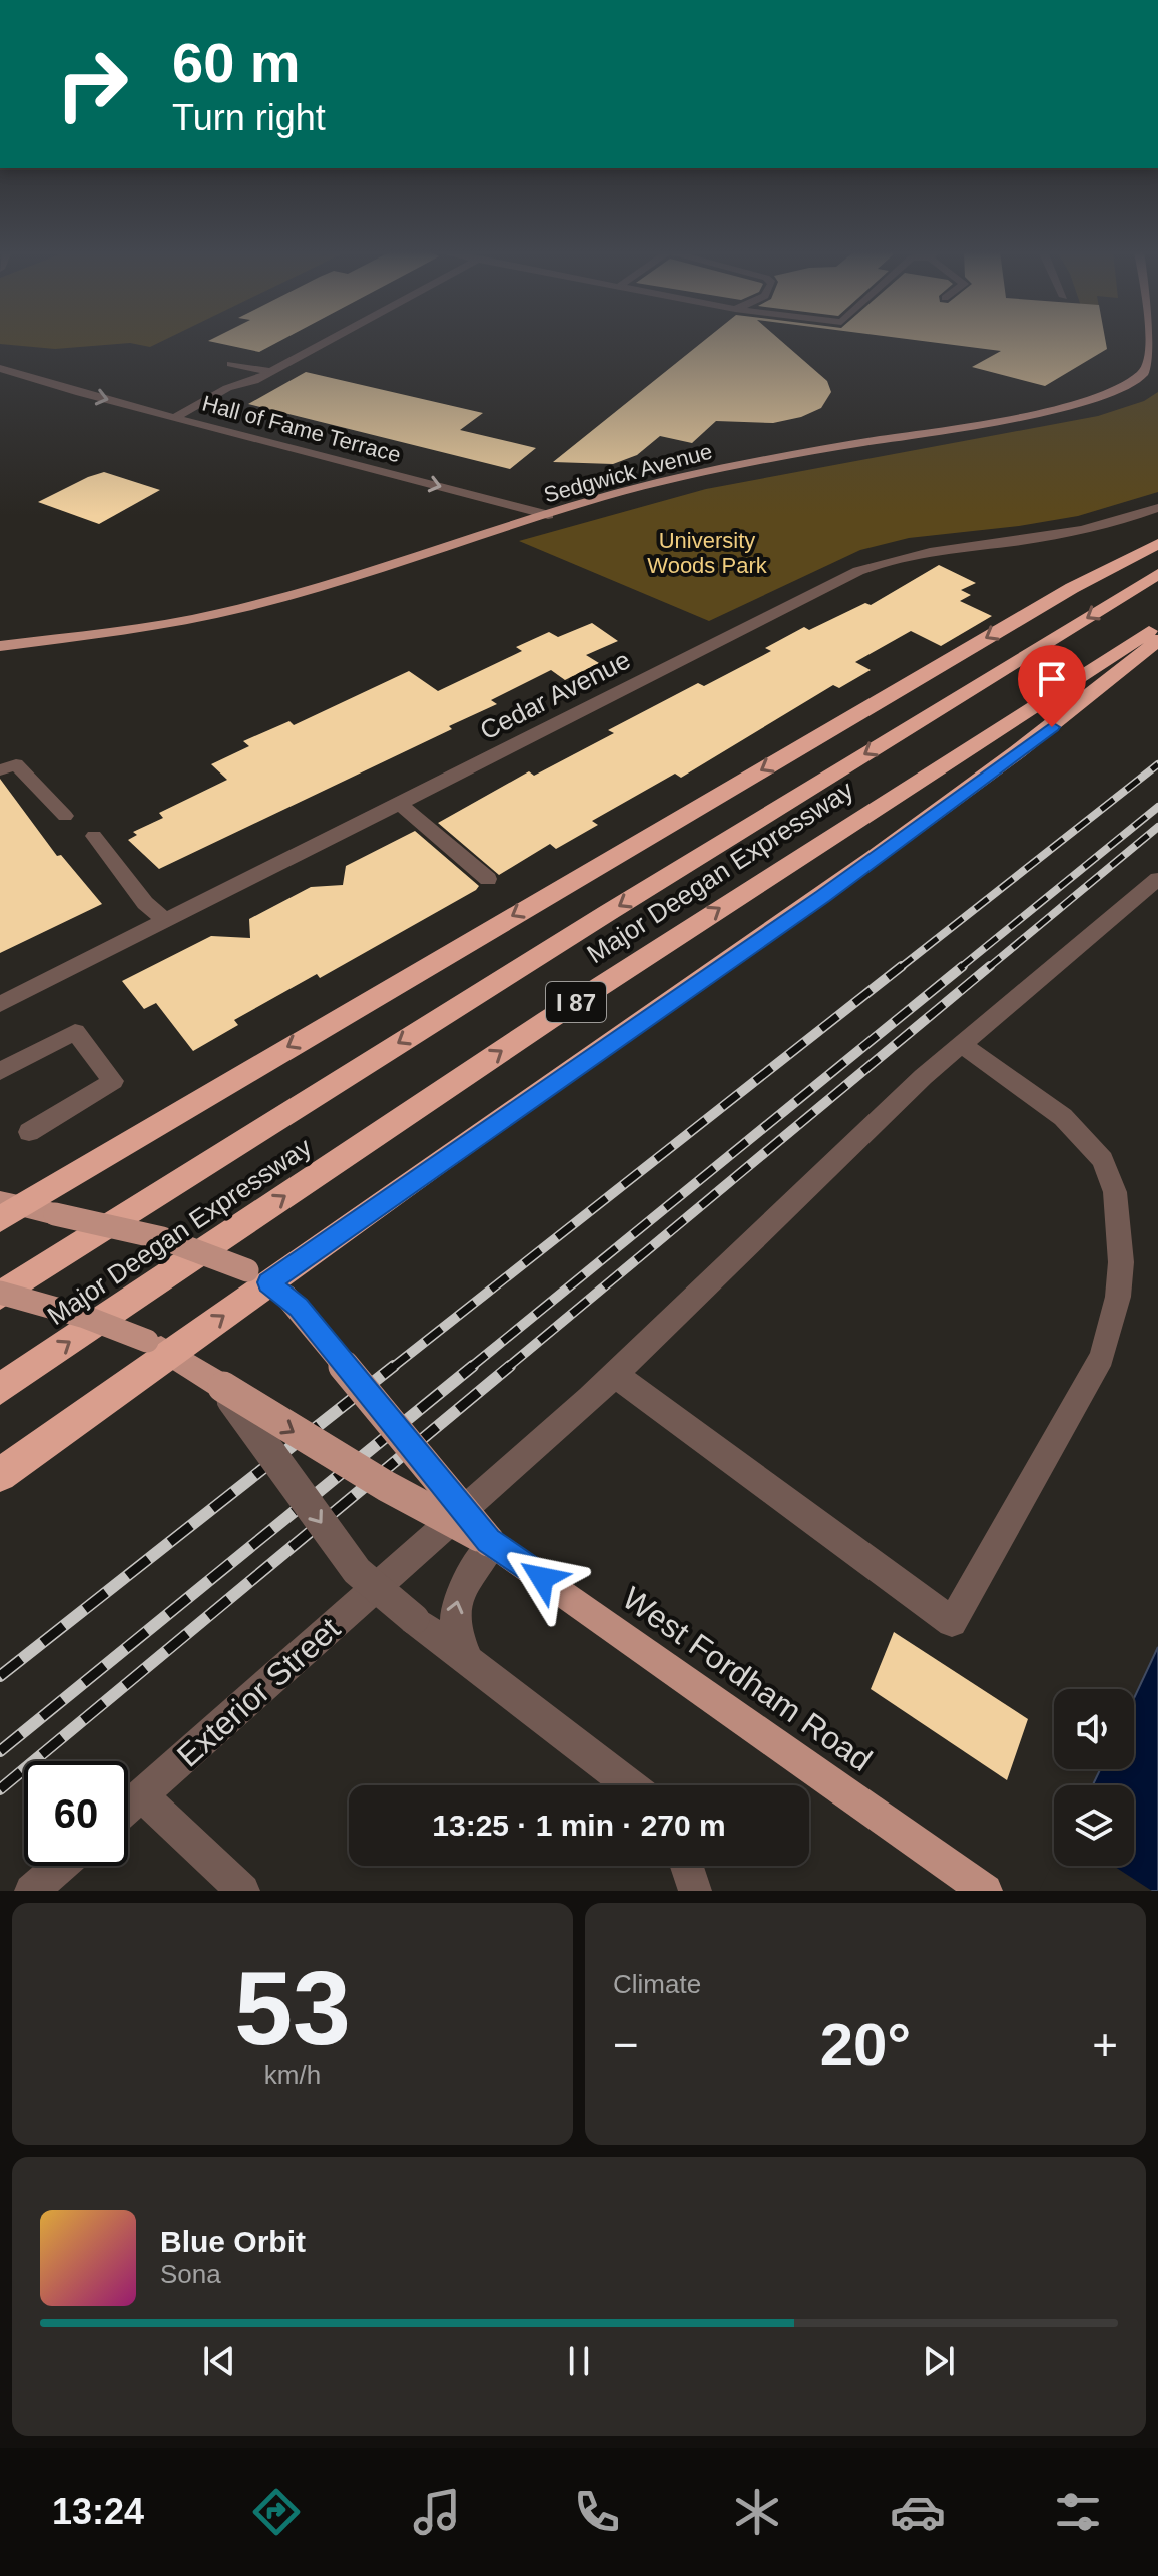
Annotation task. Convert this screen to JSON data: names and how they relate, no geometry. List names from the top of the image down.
{
  "streets": {
    "highway": ["Major Deegan Expressway", "I 87"],
    "main road": ["Sedgwick Avenue", "West Fordham Road"],
    "street": ["Hall of Fame Terrace", "Cedar Avenue", "Exterior Street"]
  },
  "crossings": [
    ["Hall of Fame Terrace", "Sedgwick Avenue"],
    ["Major Deegan Expressway", "West Fordham Road"]
  ],
  "one_way": ["Hall of Fame Terrace"],
  "parks": ["University Woods Park"],
  "page": {
    "turn": ["60 m", "Turn right"],
    "limit": "60",
    "trip": "13:25 · 1 min · 270 m",
    "tile": [
      ["53", "km/h"],
      "Climate"
    ],
    "heat": ["−", "20°", "+"],
    "song": ["Blue Orbit", "Sona"],
    "tabs": "13:24"
  }
}
